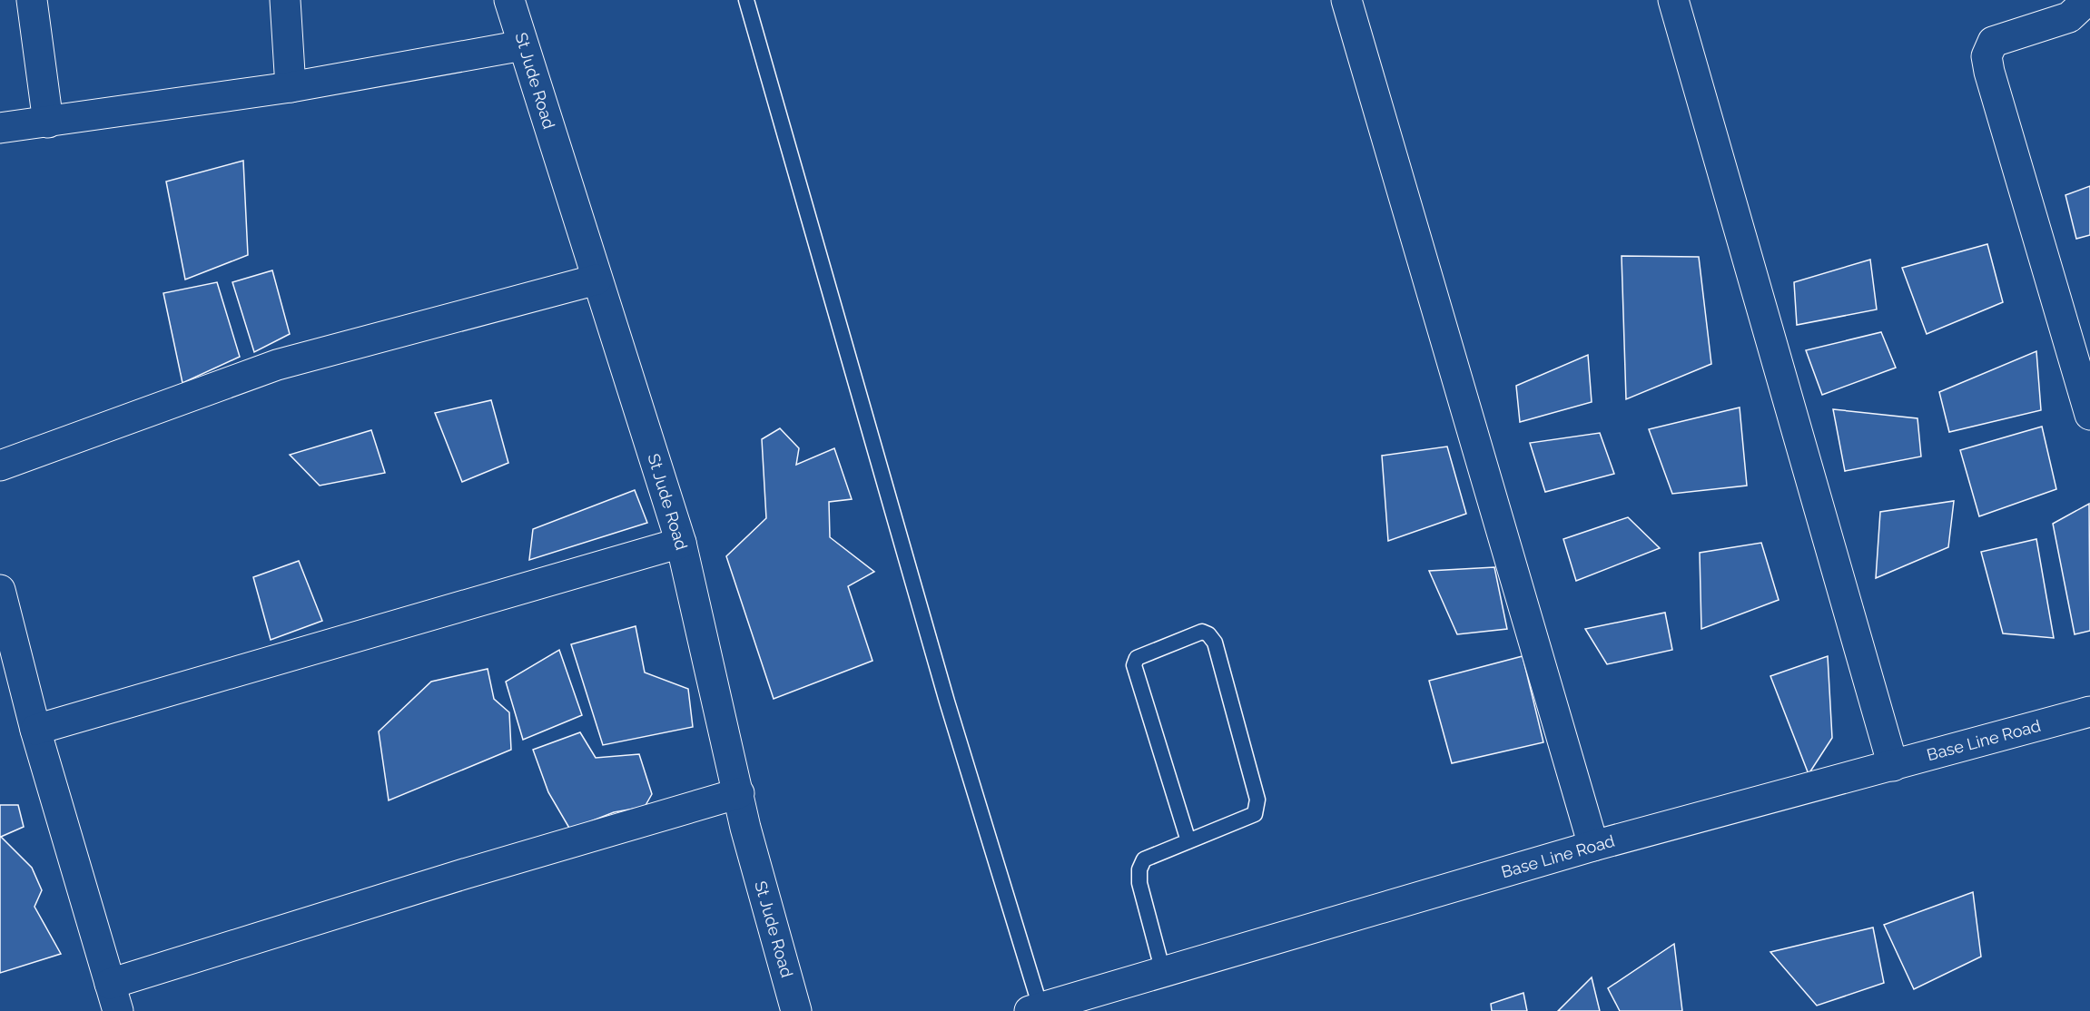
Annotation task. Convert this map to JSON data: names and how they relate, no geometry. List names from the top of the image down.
{
  "streets": {
    "street": ["St Jude Road", "Base Line Road"]
  }
}
